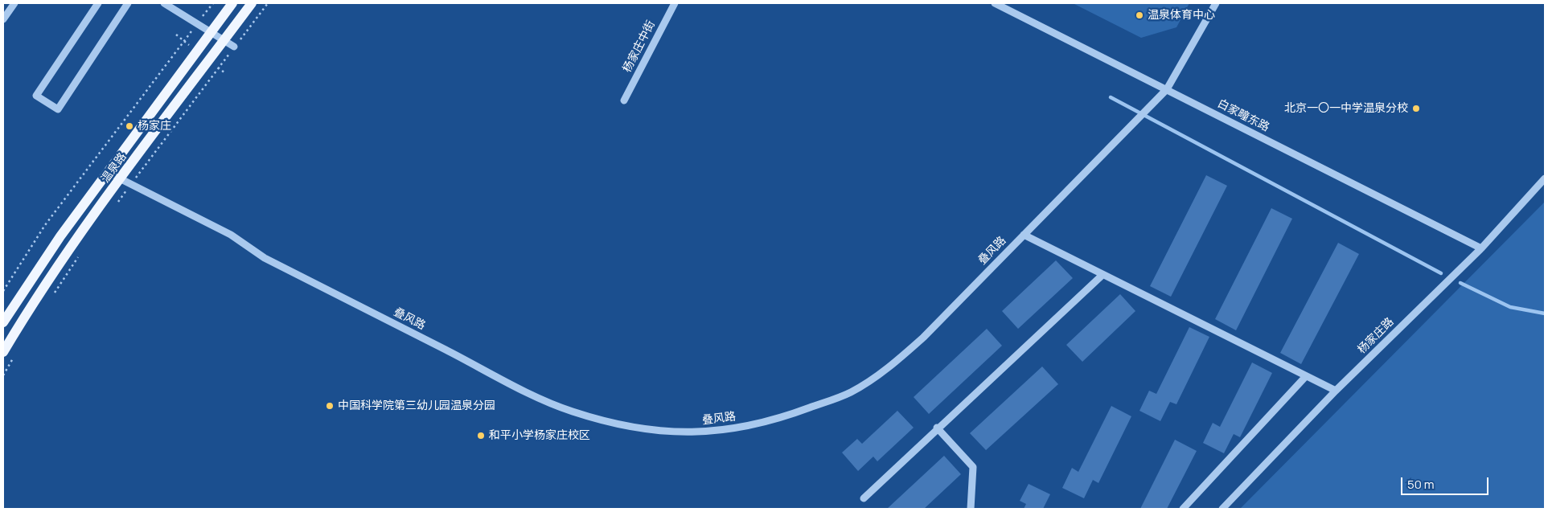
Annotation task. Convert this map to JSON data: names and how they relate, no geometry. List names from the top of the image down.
{
  "streets": {
    "main road": ["温泉路"],
    "street": [
      "杨家庄中街",
      "白家疃东路",
      "叠风路",
      "杨家庄路"
    ]
  },
  "crossings": [
    ["白家疃东路", "叠风路"],
    ["白家疃东路", "杨家庄路"],
    ["温泉路", "叠风路"]
  ],
  "places": [
    "温泉体育中心",
    "北京一〇一中学温泉分校",
    "杨家庄",
    "中国科学院第三幼儿园温泉分园",
    "和平小学杨家庄校区"
  ],
  "scale_bar": "50 m"
}
